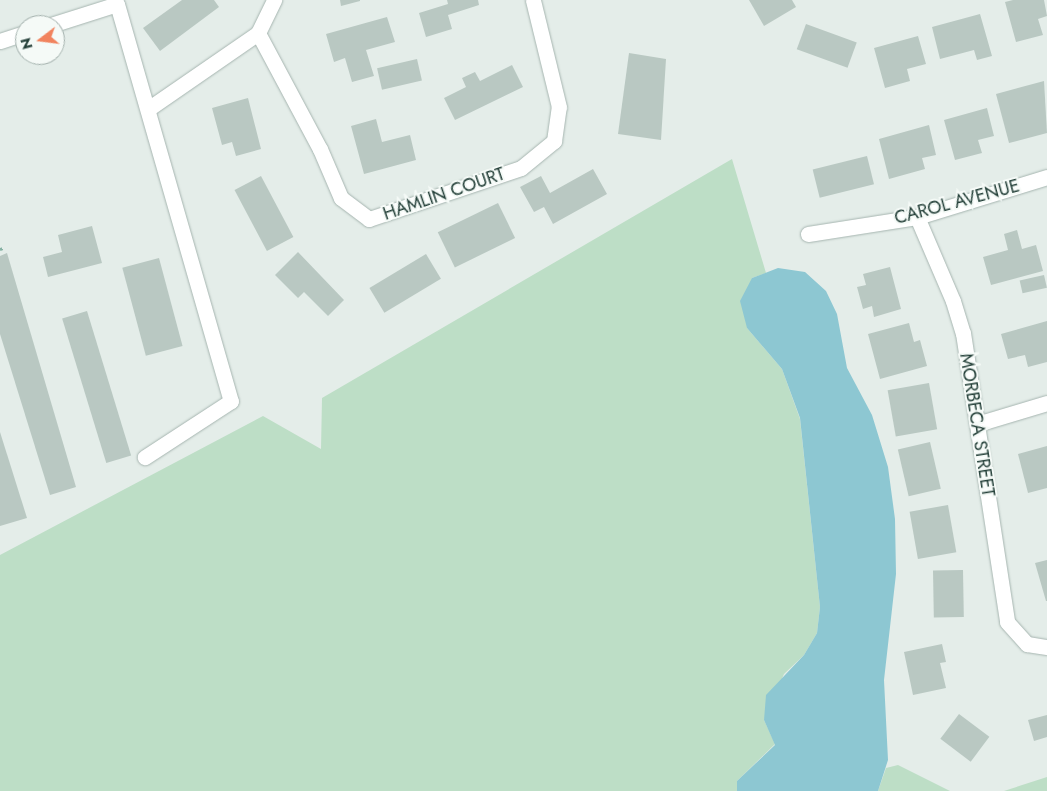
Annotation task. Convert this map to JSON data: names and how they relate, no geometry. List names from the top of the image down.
{
  "streets": {
    "street": ["HAMLIN COURT", "CAROL AVENUE", "MORBECA STREET"]
  },
  "crossings": [
    ["CAROL AVENUE", "MORBECA STREET"]
  ],
  "north": "left"
}
